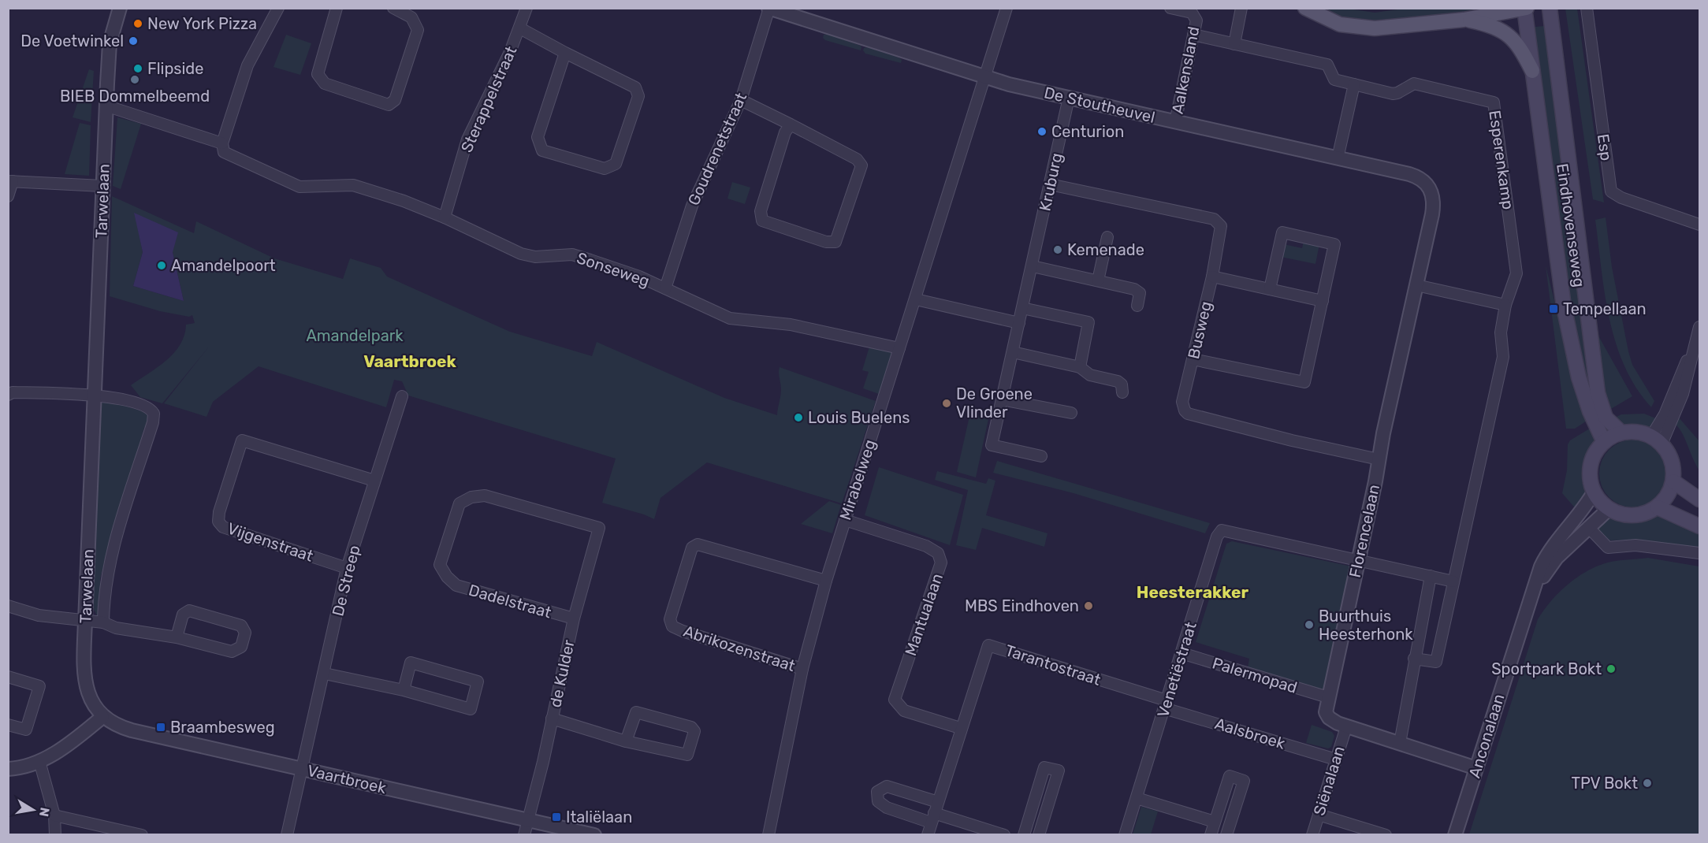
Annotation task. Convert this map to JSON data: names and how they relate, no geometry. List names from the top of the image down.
{
  "streets": {
    "main road": ["Eindhovenseweg"],
    "street": [
      "Aalkensland",
      "Sterappelstraat",
      "De Stoutheuvel",
      "Esp",
      "Goudrenetstraat",
      "Esperenkamp",
      "Kruburg",
      "Tarwelaan",
      "Sonseweg",
      "Busweg",
      "Mirabelweg",
      "Florencelaan",
      "Vijgenstraat",
      "De Streep",
      "Dadelstraat",
      "Mantualaan",
      "Abrikozenstraat",
      "Tarantostraat",
      "Venetiëstraat",
      "de Kulder",
      "Palermopad",
      "Aalsbroek",
      "Anconalaan",
      "Vaartbroek",
      "Siënalaan"
    ]
  },
  "crossings": [
    ["Aalkensland", "De Stoutheuvel"],
    ["Aalkensland", "Esperenkamp"],
    ["Sterappelstraat", "Sonseweg"],
    ["De Stoutheuvel", "Goudrenetstraat"],
    ["De Stoutheuvel", "Kruburg"],
    ["De Stoutheuvel", "Mirabelweg"],
    ["De Stoutheuvel", "Florencelaan"],
    ["Goudrenetstraat", "Sonseweg"],
    ["Kruburg", "Busweg"],
    ["Tarwelaan", "Sonseweg"],
    ["Tarwelaan", "Vaartbroek"],
    ["Eindhovenseweg", "Anconalaan"],
    ["Sonseweg", "Mirabelweg"],
    ["Busweg", "Florencelaan"],
    ["Mirabelweg", "Mantualaan"],
    ["Mirabelweg", "Abrikozenstraat"],
    ["Florencelaan", "Venetiëstraat"],
    ["Florencelaan", "Palermopad"],
    ["Florencelaan", "Anconalaan"],
    ["Florencelaan", "Siënalaan"],
    ["Vijgenstraat", "De Streep"],
    ["De Streep", "Vaartbroek"],
    ["Dadelstraat", "de Kulder"],
    ["Mantualaan", "Tarantostraat"],
    ["Tarantostraat", "Venetiëstraat"],
    ["Tarantostraat", "Aalsbroek"],
    ["Venetiëstraat", "Palermopad"],
    ["Venetiëstraat", "Aalsbroek"],
    ["de Kulder", "Vaartbroek"],
    ["Aalsbroek", "Siënalaan"]
  ],
  "districts": ["Vaartbroek", "Heesterakker"],
  "parks": ["Amandelpark"],
  "places": {
    "other": [
      "New York Pizza",
      "De Voetwinkel",
      "Flipside",
      "BIEB Dommelbeemd",
      "Centurion",
      "Kemenade",
      "Amandelpoort",
      "De Groene Vlinder",
      "Louis Buelens",
      "MBS Eindhoven",
      "Buurthuis Heesterhonk",
      "Sportpark Bokt",
      "TPV Bokt"
    ],
    "transit": ["Tempellaan", "Braambesweg", "Italiëlaan"]
  },
  "north": "right"
}
